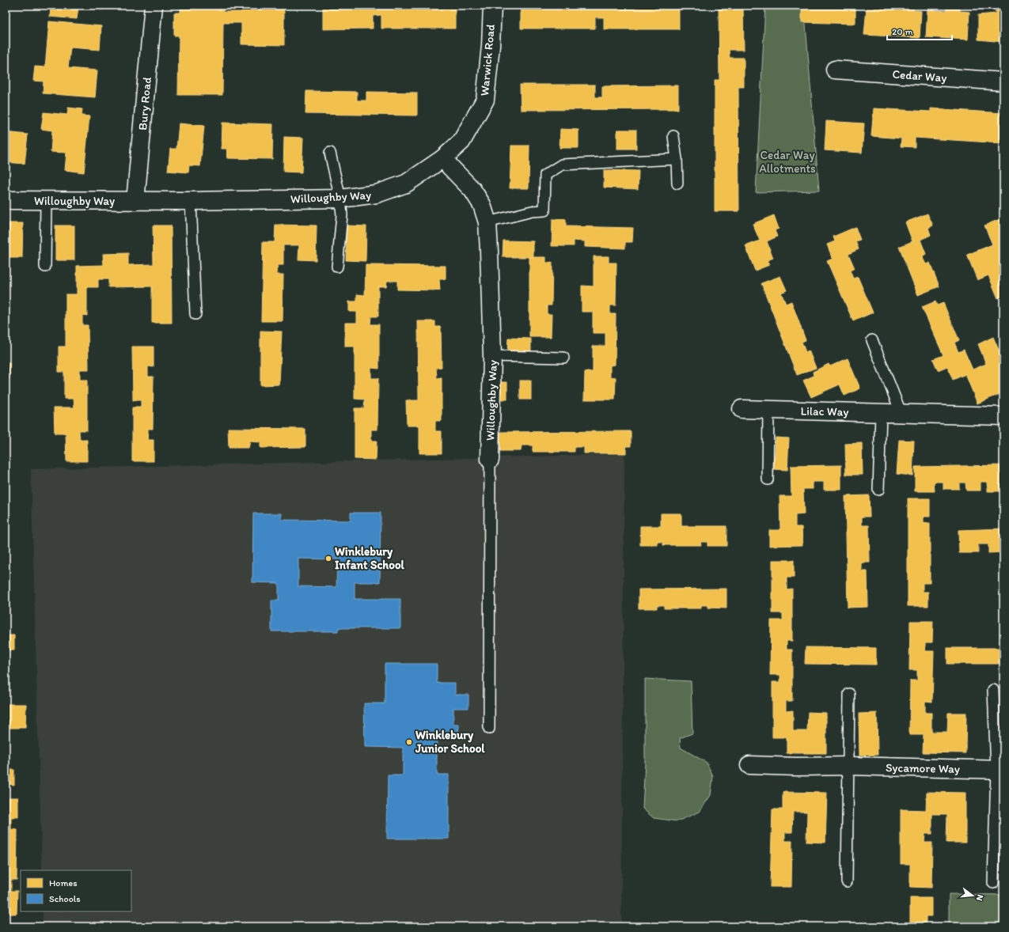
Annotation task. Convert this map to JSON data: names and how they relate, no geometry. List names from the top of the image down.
{
  "streets": {
    "street": [
      "Warwick Road",
      "Cedar Way",
      "Bury Road",
      "Willoughby Way",
      "Lilac Way",
      "Sycamore Way"
    ]
  },
  "crossings": [
    ["Warwick Road", "Willoughby Way"],
    ["Bury Road", "Willoughby Way"]
  ],
  "parks": ["Cedar Way Allotments"],
  "places": ["Winklebury Infant School", "Winklebury Junior School"],
  "legend": ["Homes", "Schools"],
  "scale_bar": "20 m",
  "north": "right"
}
